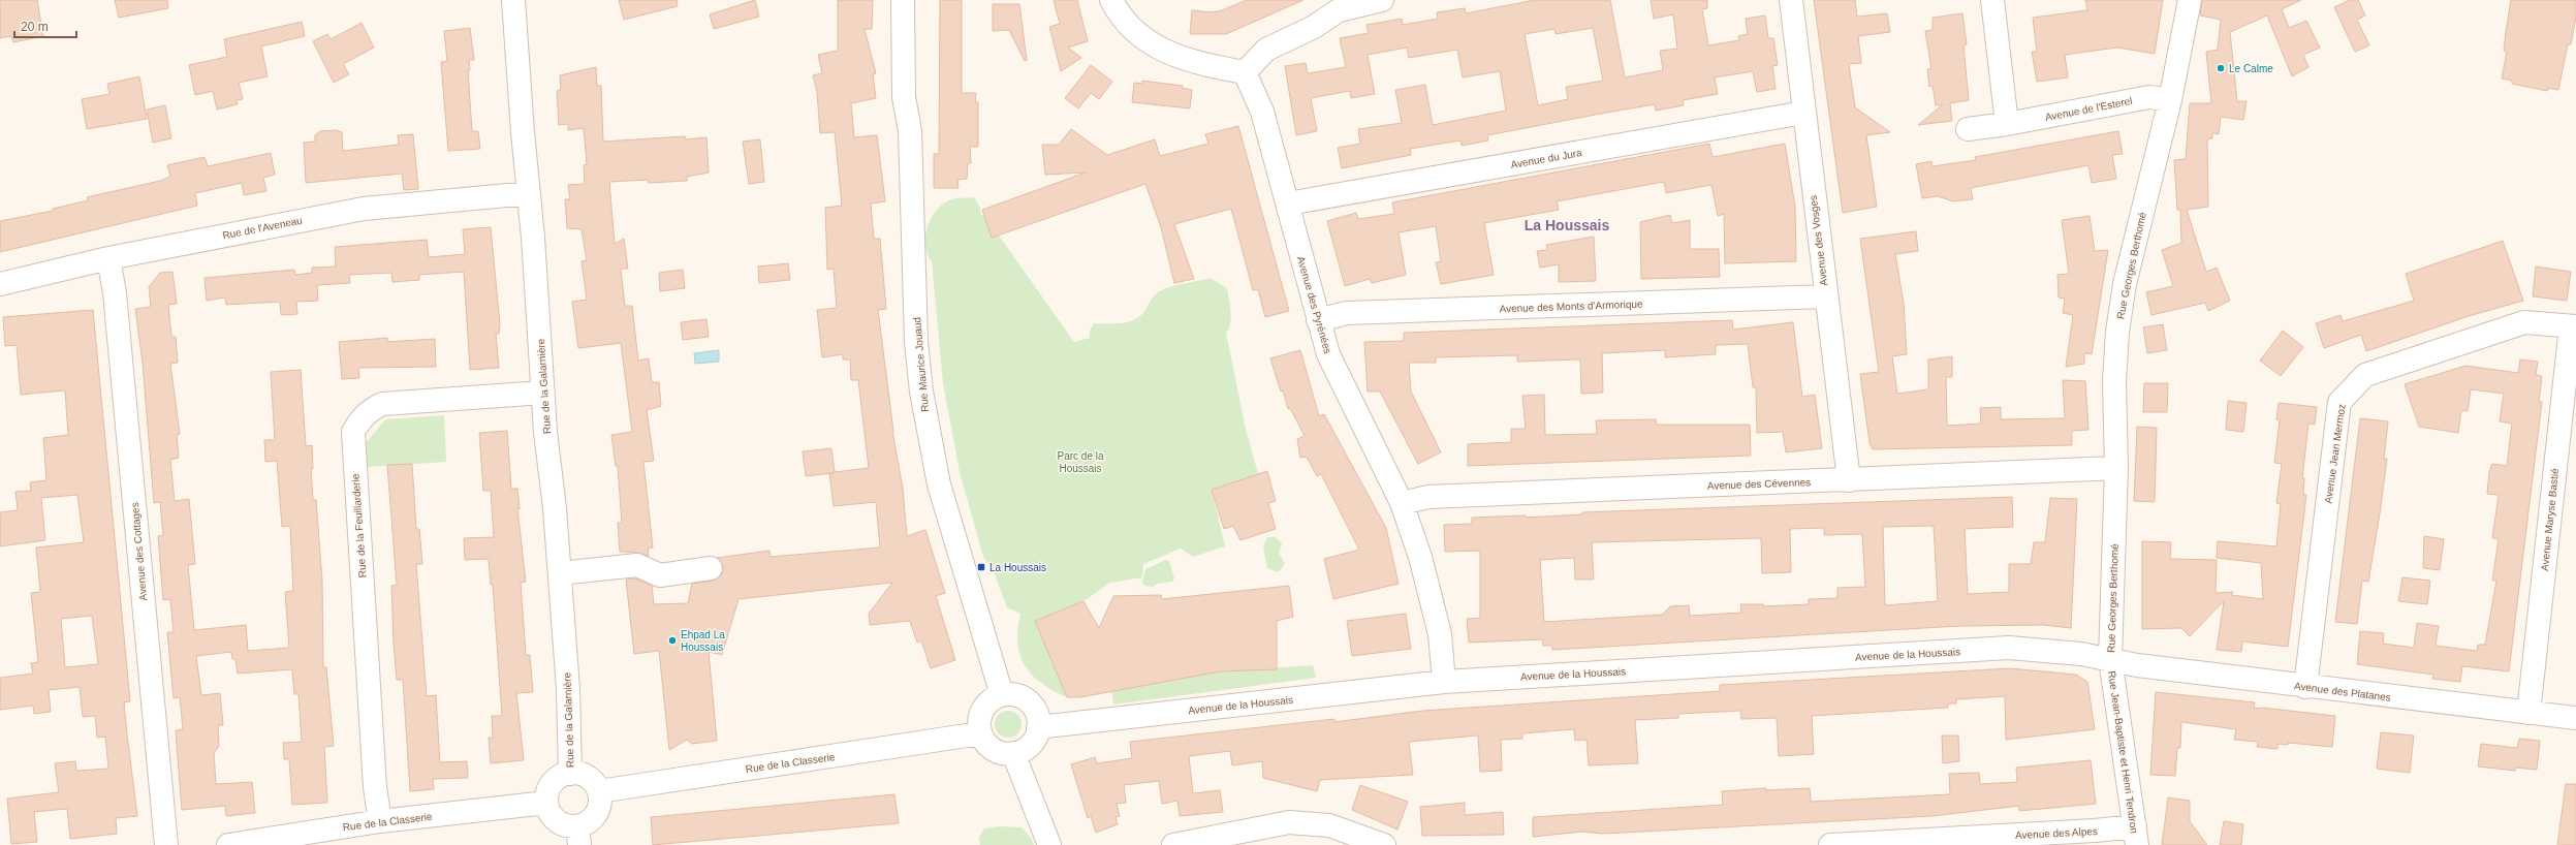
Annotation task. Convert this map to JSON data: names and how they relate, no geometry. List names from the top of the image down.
{
  "streets": {
    "street": [
      "Avenue de l'Esterel",
      "Avenue du Jura",
      "Rue de l'Aveneau",
      "Avenue des Vosges",
      "Rue Georges Berthomé",
      "Avenue des Pyrénées",
      "Avenue des Monts d'Armorique",
      "Rue Maurice Jouaud",
      "Rue de la Galarnière",
      "Avenue Jean Mermoz",
      "Avenue des Cévennes",
      "Avenue Maryse Bastié",
      "Rue de la Feuillarderie",
      "Avenue des Cottages",
      "Avenue de la Houssais",
      "Avenue des Platanes",
      "Rue Jean-Baptiste et Henri Tendron",
      "Rue de la Classerie",
      "Avenue des Alpes"
    ]
  },
  "crossings": [
    ["Avenue de l'Esterel", "Rue Georges Berthomé"],
    ["Avenue du Jura", "Avenue des Vosges"],
    ["Avenue du Jura", "Avenue des Pyrénées"],
    ["Rue de l'Aveneau", "Rue de la Galarnière"],
    ["Rue de l'Aveneau", "Avenue des Cottages"],
    ["Avenue des Vosges", "Avenue des Monts d'Armorique"],
    ["Avenue des Vosges", "Avenue des Cévennes"],
    ["Rue Georges Berthomé", "Avenue des Cévennes"],
    ["Rue Georges Berthomé", "Avenue de la Houssais"],
    ["Rue Georges Berthomé", "Avenue des Platanes"],
    ["Rue Georges Berthomé", "Rue Jean-Baptiste et Henri Tendron"],
    ["Avenue des Pyrénées", "Avenue des Monts d'Armorique"],
    ["Avenue des Pyrénées", "Avenue des Cévennes"],
    ["Avenue des Pyrénées", "Avenue de la Houssais"],
    ["Rue Maurice Jouaud", "Avenue de la Houssais"],
    ["Rue Maurice Jouaud", "Rue de la Classerie"],
    ["Rue de la Galarnière", "Rue de la Feuillarderie"],
    ["Rue de la Galarnière", "Rue de la Classerie"],
    ["Avenue Jean Mermoz", "Avenue Maryse Bastié"],
    ["Avenue Jean Mermoz", "Avenue des Platanes"],
    ["Avenue Maryse Bastié", "Avenue des Platanes"],
    ["Rue de la Feuillarderie", "Rue de la Classerie"],
    ["Avenue de la Houssais", "Avenue des Platanes"],
    ["Avenue de la Houssais", "Rue Jean-Baptiste et Henri Tendron"],
    ["Avenue de la Houssais", "Rue de la Classerie"],
    ["Avenue des Platanes", "Rue Jean-Baptiste et Henri Tendron"],
    ["Rue Jean-Baptiste et Henri Tendron", "Avenue des Alpes"]
  ],
  "districts": ["La Houssais"],
  "parks": ["Parc de la Houssais"],
  "places": {
    "other": ["Le Calme", "Ehpad La Houssais"],
    "transit": ["La Houssais"]
  },
  "scale_bar": "20 m"
}
